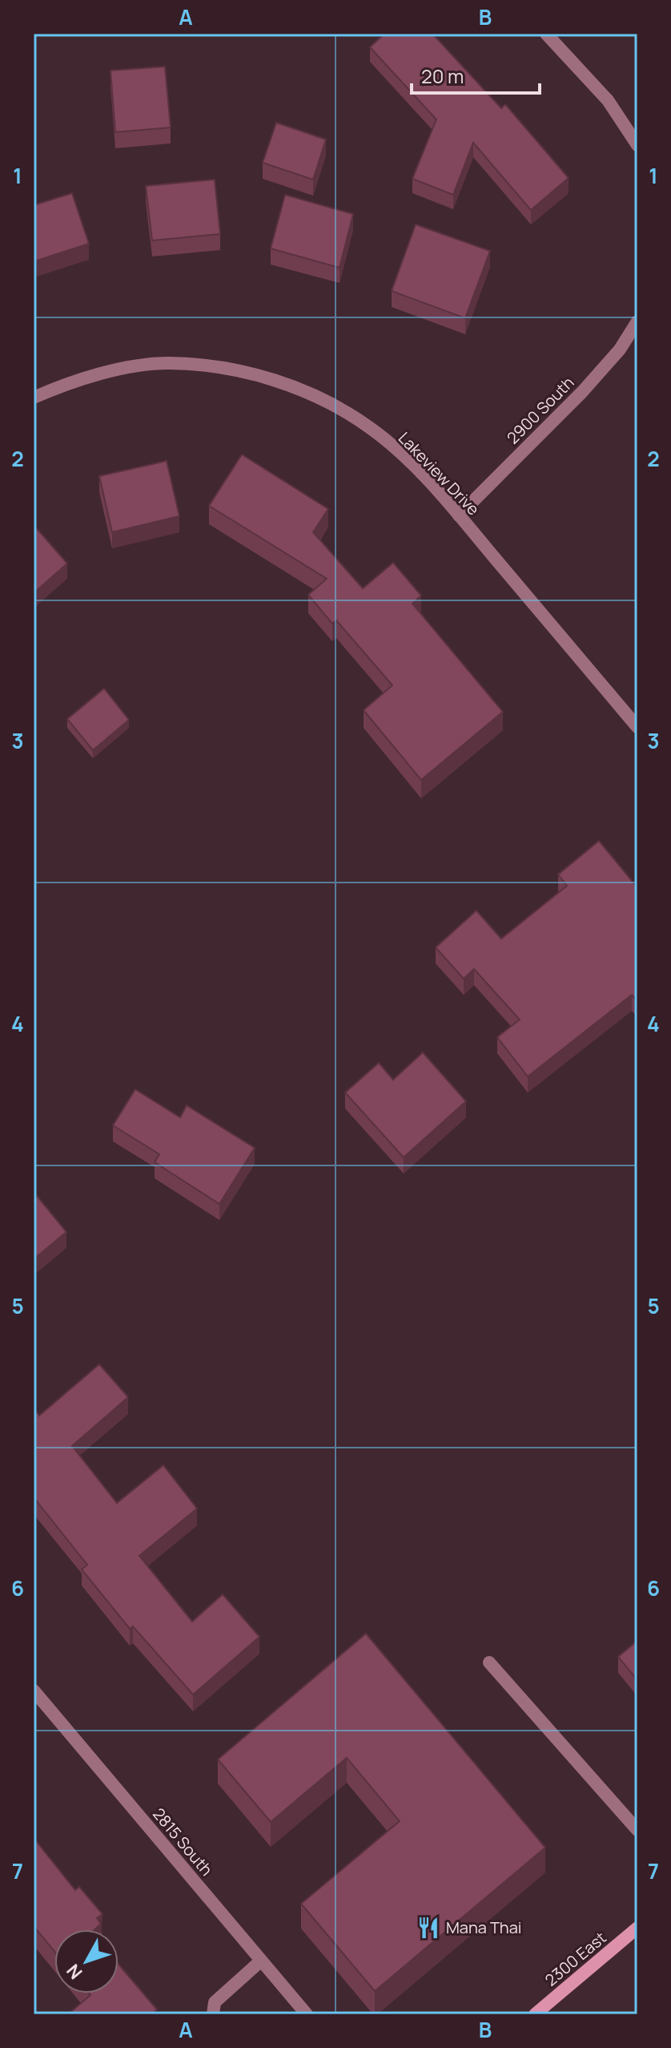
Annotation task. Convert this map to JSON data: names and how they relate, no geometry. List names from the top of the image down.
{
  "streets": {
    "main road": ["2300 East"],
    "street": ["2900 South", "Lakeview Drive", "2815 South"]
  },
  "crossings": [
    ["2900 South", "Lakeview Drive"]
  ],
  "places": {
    "restaurant": ["Mana Thai"]
  },
  "scale_bar": "20 m",
  "north": "bottom left",
  "grid": {
    "columns": ["A", "B"],
    "rows": [
      "1",
      "2",
      "3",
      "4",
      "5",
      "6",
      "7"
    ]
  }
}
